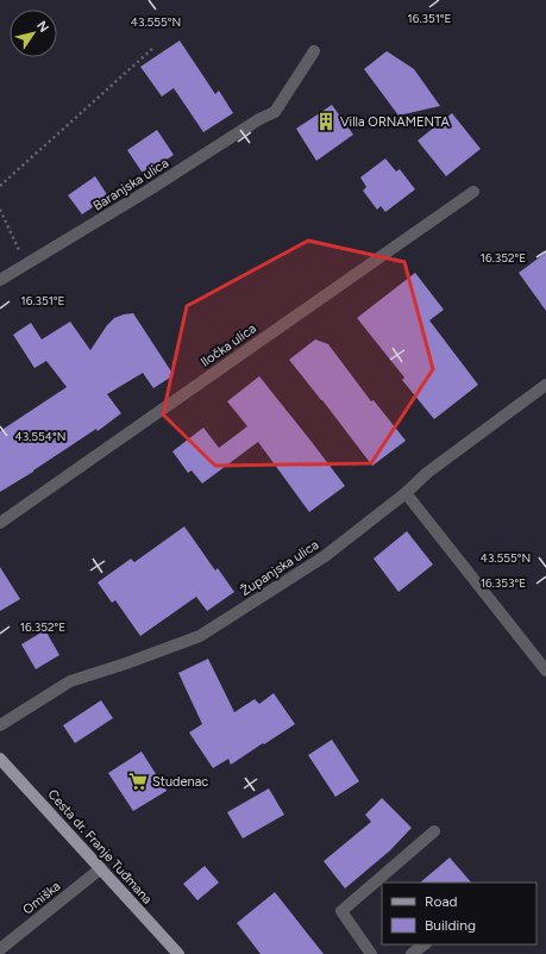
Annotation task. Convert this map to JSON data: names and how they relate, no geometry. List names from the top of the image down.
{
  "streets": {
    "main road": ["Cesta dr. Franje Tuđmana"],
    "street": [
      "Baranjska ulica",
      "Iločka ulica",
      "Županjska ulica",
      "Omiška"
    ]
  },
  "crossings": [
    ["Cesta dr. Franje Tuđmana", "Omiška"]
  ],
  "places": {
    "building": ["Villa ORNAMENTA"],
    "supermarket": ["Studenac"]
  },
  "legend": ["Road", "Building"],
  "north": "top right",
  "coordinates": [
    "16.351°E",
    "43.555°N",
    "16.352°E",
    "43.554°N",
    "16.353°E"
  ]
}
